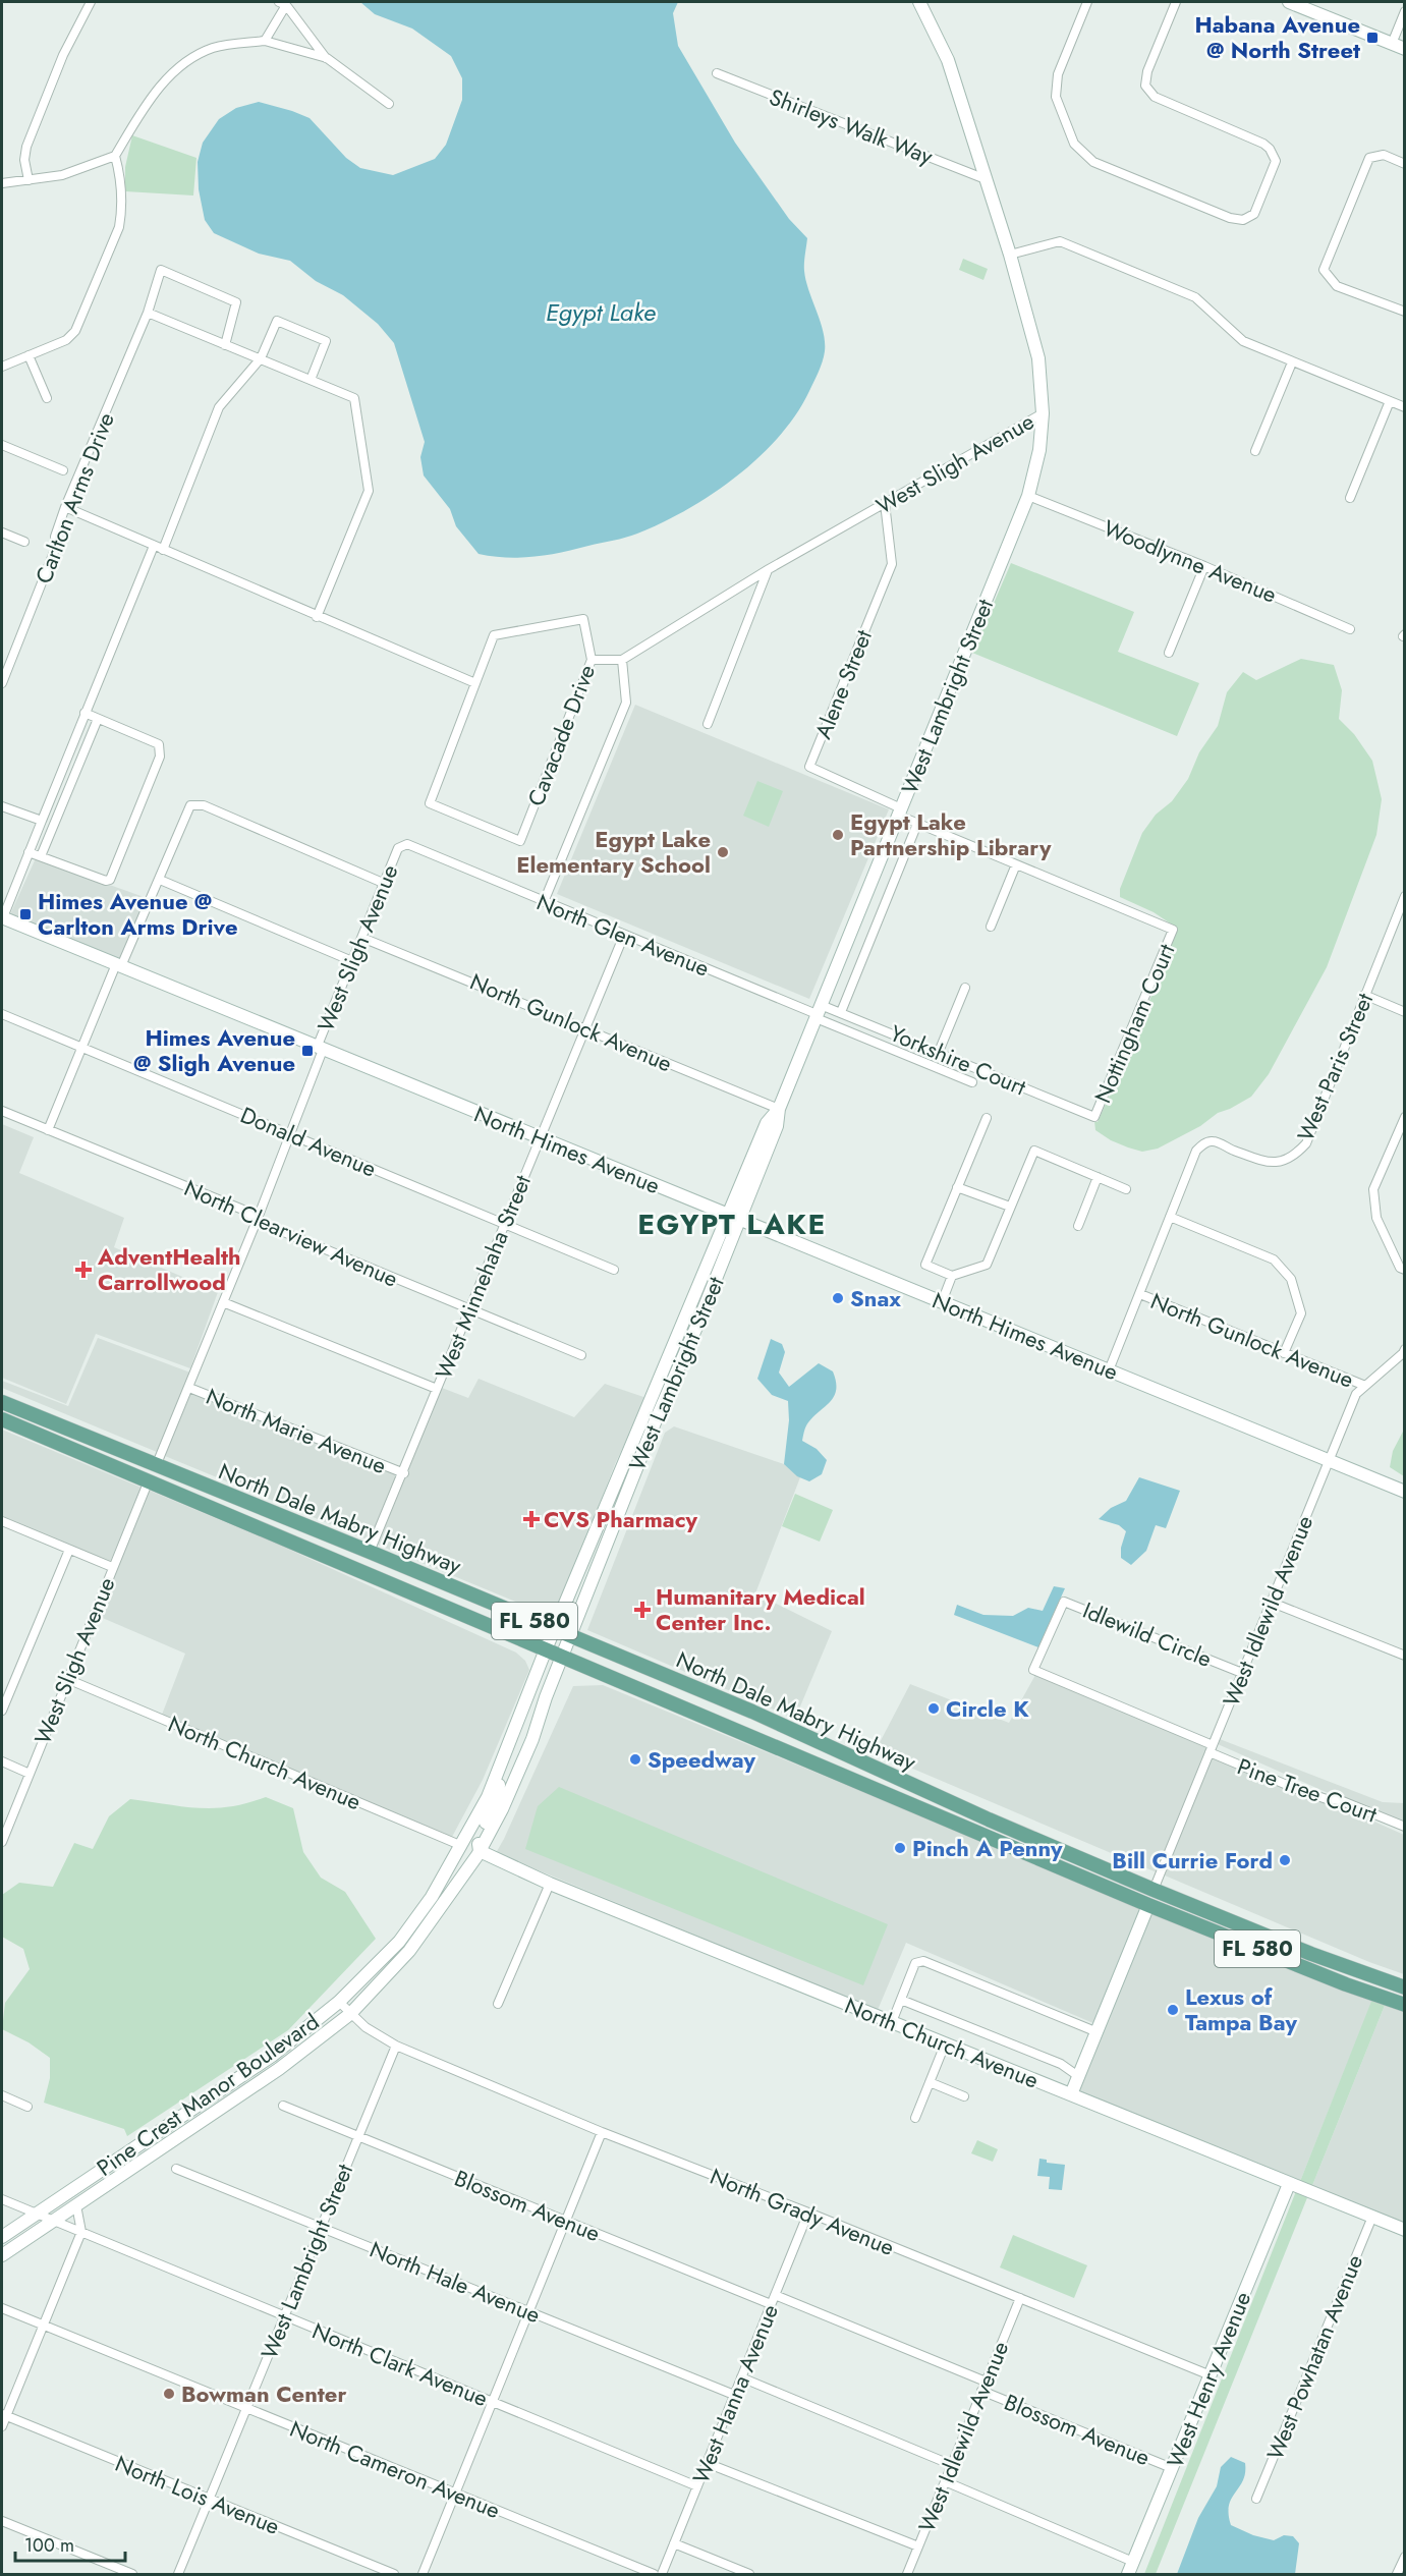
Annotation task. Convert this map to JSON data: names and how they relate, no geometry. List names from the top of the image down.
{
  "streets": {
    "main road": [
      "West Sligh Avenue",
      "West Lambright Street",
      "North Himes Avenue",
      "North Dale Mabry Highway",
      "FL 580",
      "North Church Avenue",
      "Pine Crest Manor Boulevard",
      "West Henry Avenue"
    ],
    "street": [
      "Shirleys Walk Way",
      "Carlton Arms Drive",
      "Woodlynne Avenue",
      "Alene Street",
      "Cavacade Drive",
      "North Glen Avenue",
      "North Gunlock Avenue",
      "Nottingham Court",
      "Yorkshire Court",
      "West Paris Street",
      "Donald Avenue",
      "North Clearview Avenue",
      "West Minnehaha Street",
      "North Marie Avenue",
      "West Idlewild Avenue",
      "Idlewild Circle",
      "Pine Tree Court",
      "Blossom Avenue",
      "North Grady Avenue",
      "North Hale Avenue",
      "West Powhatan Avenue",
      "North Clark Avenue",
      "West Hanna Avenue",
      "North Cameron Avenue",
      "North Lois Avenue"
    ]
  },
  "crossings": [
    ["Shirleys Walk Way", "West Sligh Avenue"],
    ["West Sligh Avenue", "Alene Street"],
    ["West Sligh Avenue", "West Lambright Street"],
    ["West Sligh Avenue", "North Glen Avenue"],
    ["West Sligh Avenue", "North Gunlock Avenue"],
    ["West Sligh Avenue", "Donald Avenue"],
    ["West Sligh Avenue", "North Himes Avenue"],
    ["West Sligh Avenue", "North Clearview Avenue"],
    ["West Sligh Avenue", "North Marie Avenue"],
    ["West Sligh Avenue", "North Dale Mabry Highway"],
    ["West Sligh Avenue", "North Church Avenue"],
    ["Woodlynne Avenue", "West Lambright Street"],
    ["Alene Street", "West Lambright Street"],
    ["West Lambright Street", "North Glen Avenue"],
    ["West Lambright Street", "North Gunlock Avenue"],
    ["West Lambright Street", "Yorkshire Court"],
    ["West Lambright Street", "North Himes Avenue"],
    ["West Lambright Street", "North Dale Mabry Highway"],
    ["West Lambright Street", "Pine Crest Manor Boulevard"],
    ["West Lambright Street", "Blossom Avenue"],
    ["West Lambright Street", "North Grady Avenue"],
    ["West Lambright Street", "North Hale Avenue"],
    ["West Lambright Street", "North Clark Avenue"],
    ["West Lambright Street", "North Cameron Avenue"],
    ["West Lambright Street", "North Lois Avenue"],
    ["North Glen Avenue", "Yorkshire Court"],
    ["North Glen Avenue", "West Minnehaha Street"],
    ["North Gunlock Avenue", "West Paris Street"],
    ["North Gunlock Avenue", "West Minnehaha Street"],
    ["North Gunlock Avenue", "West Idlewild Avenue"],
    ["Nottingham Court", "Yorkshire Court"],
    ["West Paris Street", "North Himes Avenue"],
    ["Donald Avenue", "West Minnehaha Street"],
    ["North Himes Avenue", "West Minnehaha Street"],
    ["North Himes Avenue", "West Idlewild Avenue"],
    ["North Clearview Avenue", "West Minnehaha Street"],
    ["West Minnehaha Street", "North Marie Avenue"],
    ["West Minnehaha Street", "North Dale Mabry Highway"],
    ["North Dale Mabry Highway", "West Idlewild Avenue"],
    ["North Dale Mabry Highway", "Pine Crest Manor Boulevard"],
    ["West Idlewild Avenue", "Idlewild Circle"],
    ["West Idlewild Avenue", "Pine Tree Court"],
    ["West Idlewild Avenue", "Blossom Avenue"],
    ["West Idlewild Avenue", "North Grady Avenue"],
    ["Idlewild Circle", "Pine Tree Court"],
    ["North Church Avenue", "Pine Crest Manor Boulevard"],
    ["North Church Avenue", "West Powhatan Avenue"],
    ["North Church Avenue", "West Henry Avenue"],
    ["Pine Crest Manor Boulevard", "North Grady Avenue"],
    ["Pine Crest Manor Boulevard", "North Clark Avenue"],
    ["Blossom Avenue", "West Henry Avenue"],
    ["Blossom Avenue", "West Hanna Avenue"],
    ["North Grady Avenue", "West Henry Avenue"],
    ["North Grady Avenue", "West Hanna Avenue"],
    ["North Hale Avenue", "West Hanna Avenue"],
    ["North Clark Avenue", "West Hanna Avenue"]
  ],
  "districts": ["EGYPT LAKE"],
  "water": ["Egypt Lake"],
  "places": {
    "transit": ["Habana Avenue @ North Street", "Himes Avenue @ Carlton Arms Drive", "Himes Avenue @ Sligh Avenue"],
    "other": [
      "Egypt Lake Partnership Library",
      "Egypt Lake Elementary School",
      "Snax",
      "Circle K",
      "Speedway",
      "Pinch A Penny",
      "Bill Currie Ford",
      "Lexus of Tampa Bay",
      "Bowman Center"
    ],
    "health": ["AdventHealth Carrollwood", "CVS Pharmacy", "Humanitary Medical Center Inc."]
  },
  "scale_bar": "100 m"
}
